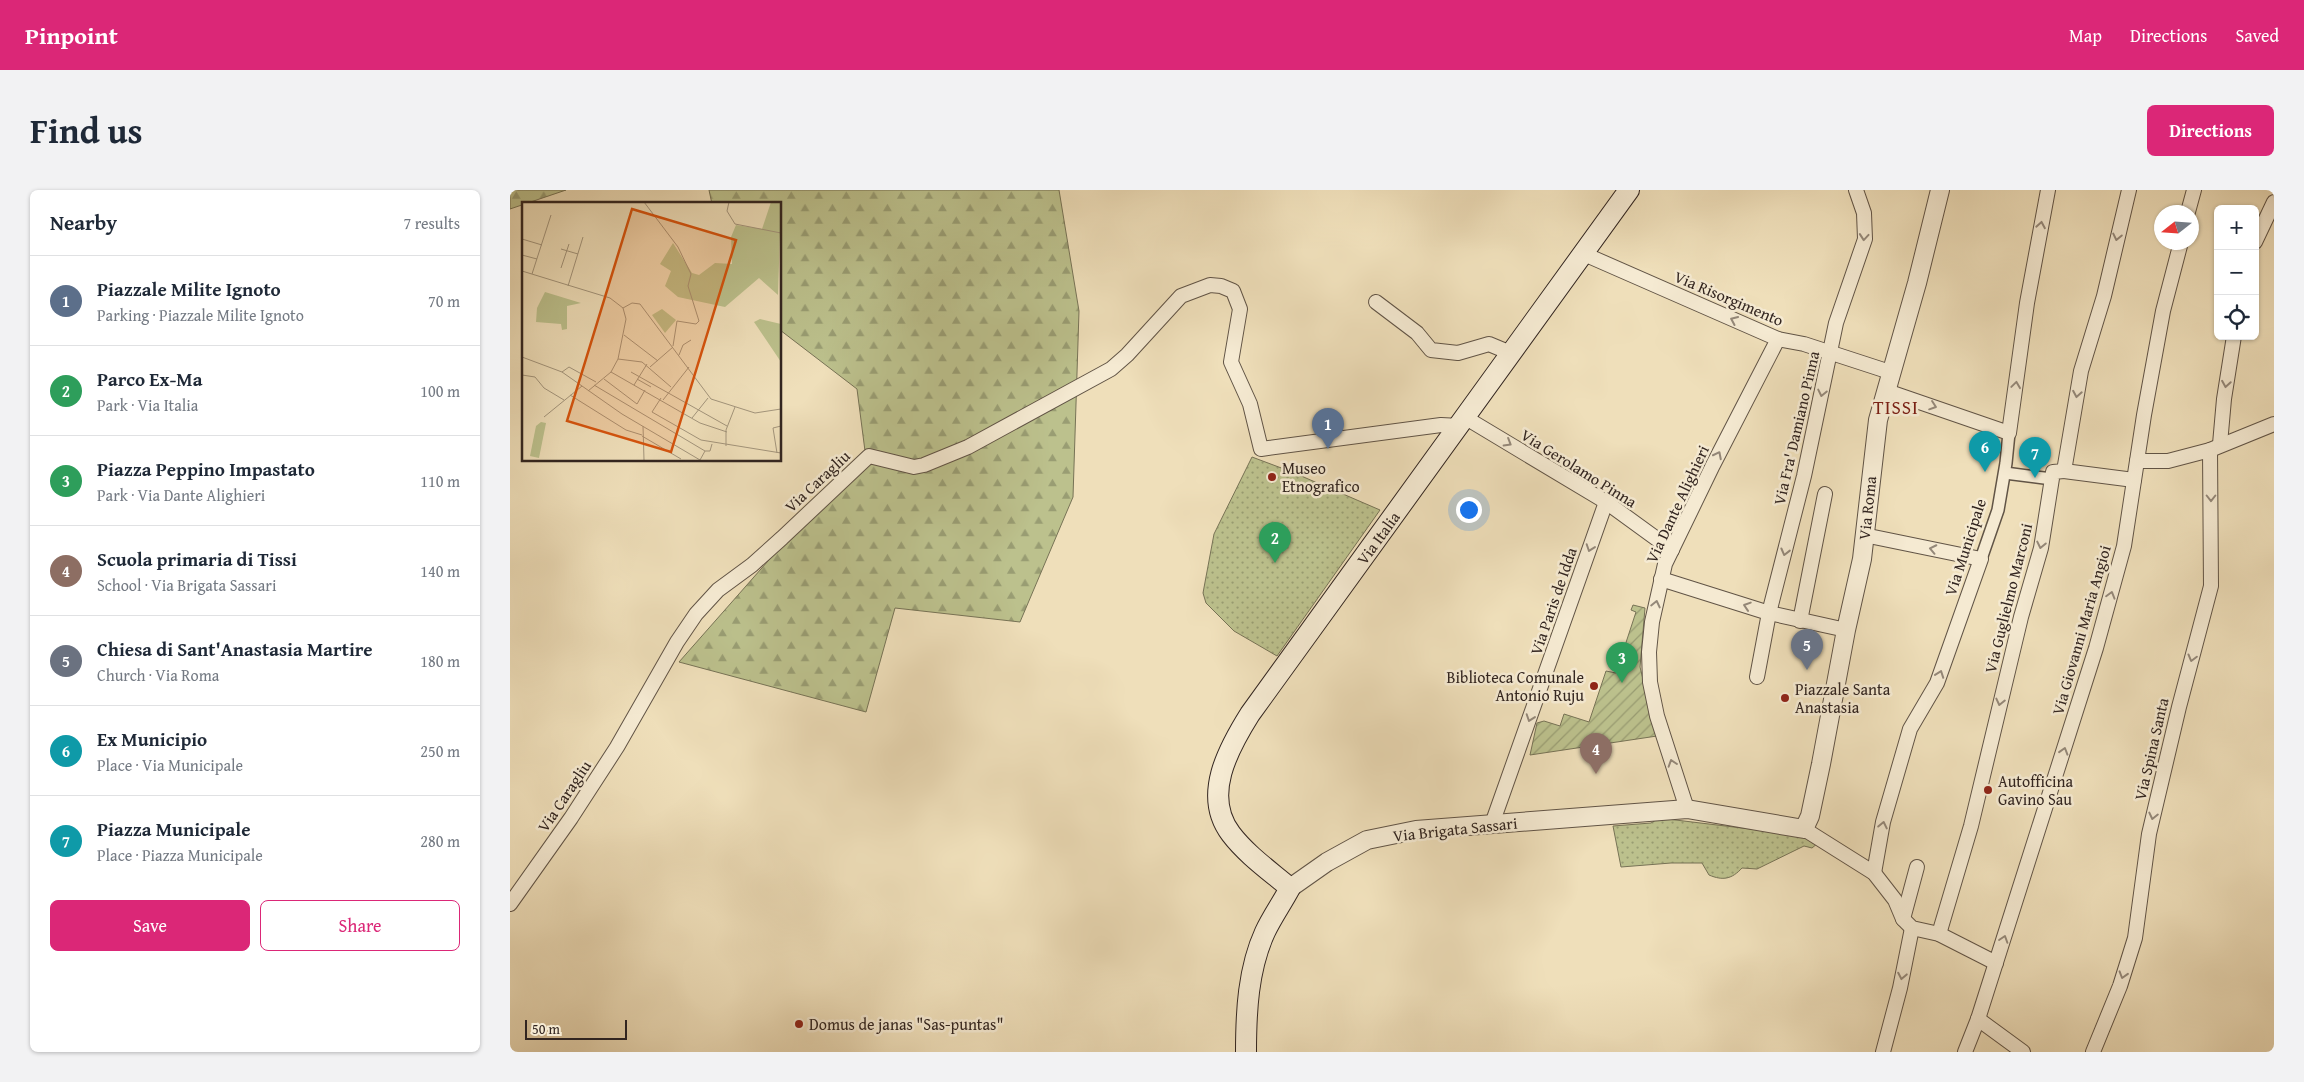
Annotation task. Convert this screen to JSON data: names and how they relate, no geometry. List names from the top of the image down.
{
  "streets": {
    "main road": ["Via Italia", "Via Brigata Sassari"],
    "street": [
      "Via Risorgimento",
      "Via Fra' Damiano Pinna",
      "Via Gerolamo Pinna",
      "Via Caragliu",
      "Via Dante Alighieri",
      "Via Roma",
      "Via Municipale",
      "Via Guglielmo Marconi",
      "Via Paris de Idda",
      "Via Giovanni Maria Angioi",
      "Via Spina Santa"
    ]
  },
  "crossings": [
    ["Via Risorgimento", "Via Fra' Damiano Pinna"],
    ["Via Risorgimento", "Via Dante Alighieri"],
    ["Via Risorgimento", "Via Roma"],
    ["Via Risorgimento", "Via Italia"],
    ["Via Gerolamo Pinna", "Via Caragliu"],
    ["Via Gerolamo Pinna", "Via Dante Alighieri"],
    ["Via Gerolamo Pinna", "Via Italia"],
    ["Via Gerolamo Pinna", "Via Paris de Idda"],
    ["Via Caragliu", "Via Italia"],
    ["Via Dante Alighieri", "Via Brigata Sassari"],
    ["Via Roma", "Via Brigata Sassari"],
    ["Via Italia", "Via Brigata Sassari"],
    ["Via Paris de Idda", "Via Brigata Sassari"]
  ],
  "one_way": [
    "Via Risorgimento",
    "Via Fra' Damiano Pinna",
    "Via Gerolamo Pinna",
    "Via Dante Alighieri",
    "Via Municipale",
    "Via Guglielmo Marconi",
    "Via Paris de Idda",
    "Via Giovanni Maria Angioi",
    "Via Spina Santa"
  ],
  "districts": ["TISSI"],
  "places": [
    "Museo Etnografico",
    "Biblioteca Comunale Antonio Ruju",
    "Piazzale Santa Anastasia",
    "Autofficina Gavino Sau",
    "Domus de janas \"Sas-puntas\""
  ],
  "scale_bar": "50 m",
  "north": "left",
  "page": {
    "header": "Pinpoint",
    "nav": ["Map", "Directions", "Saved"],
    "title": "Find us",
    "buttons": [
      "Directions",
      ["Save", "Share"]
    ],
    "heading": ["Nearby", "7 results"],
    "map_buttons": ["+", "−"],
    "list": [
      {
        "mark": "1",
        "name": "Piazzale Milite Ignoto",
        "note": "Parking · Piazzale Milite Ignoto",
        "value": "70 m"
      },
      {
        "mark": "2",
        "name": "Parco Ex-Ma",
        "note": "Park · Via Italia",
        "value": "100 m"
      },
      {
        "mark": "3",
        "name": "Piazza Peppino Impastato",
        "note": "Park · Via Dante Alighieri",
        "value": "110 m"
      },
      {
        "mark": "4",
        "name": "Scuola primaria di Tissi",
        "note": "School · Via Brigata Sassari",
        "value": "140 m"
      },
      {
        "mark": "5",
        "name": "Chiesa di Sant'Anastasia Martire",
        "note": "Church · Via Roma",
        "value": "180 m"
      },
      {
        "mark": "6",
        "name": "Ex Municipio",
        "note": "Place · Via Municipale",
        "value": "250 m"
      },
      {
        "mark": "7",
        "name": "Piazza Municipale",
        "note": "Place · Piazza Municipale",
        "value": "280 m"
      }
    ],
    "pins": [
      "1",
      "6",
      "7",
      "2",
      "5",
      "3",
      "4"
    ],
    "scale": "50 m"
  }
}
